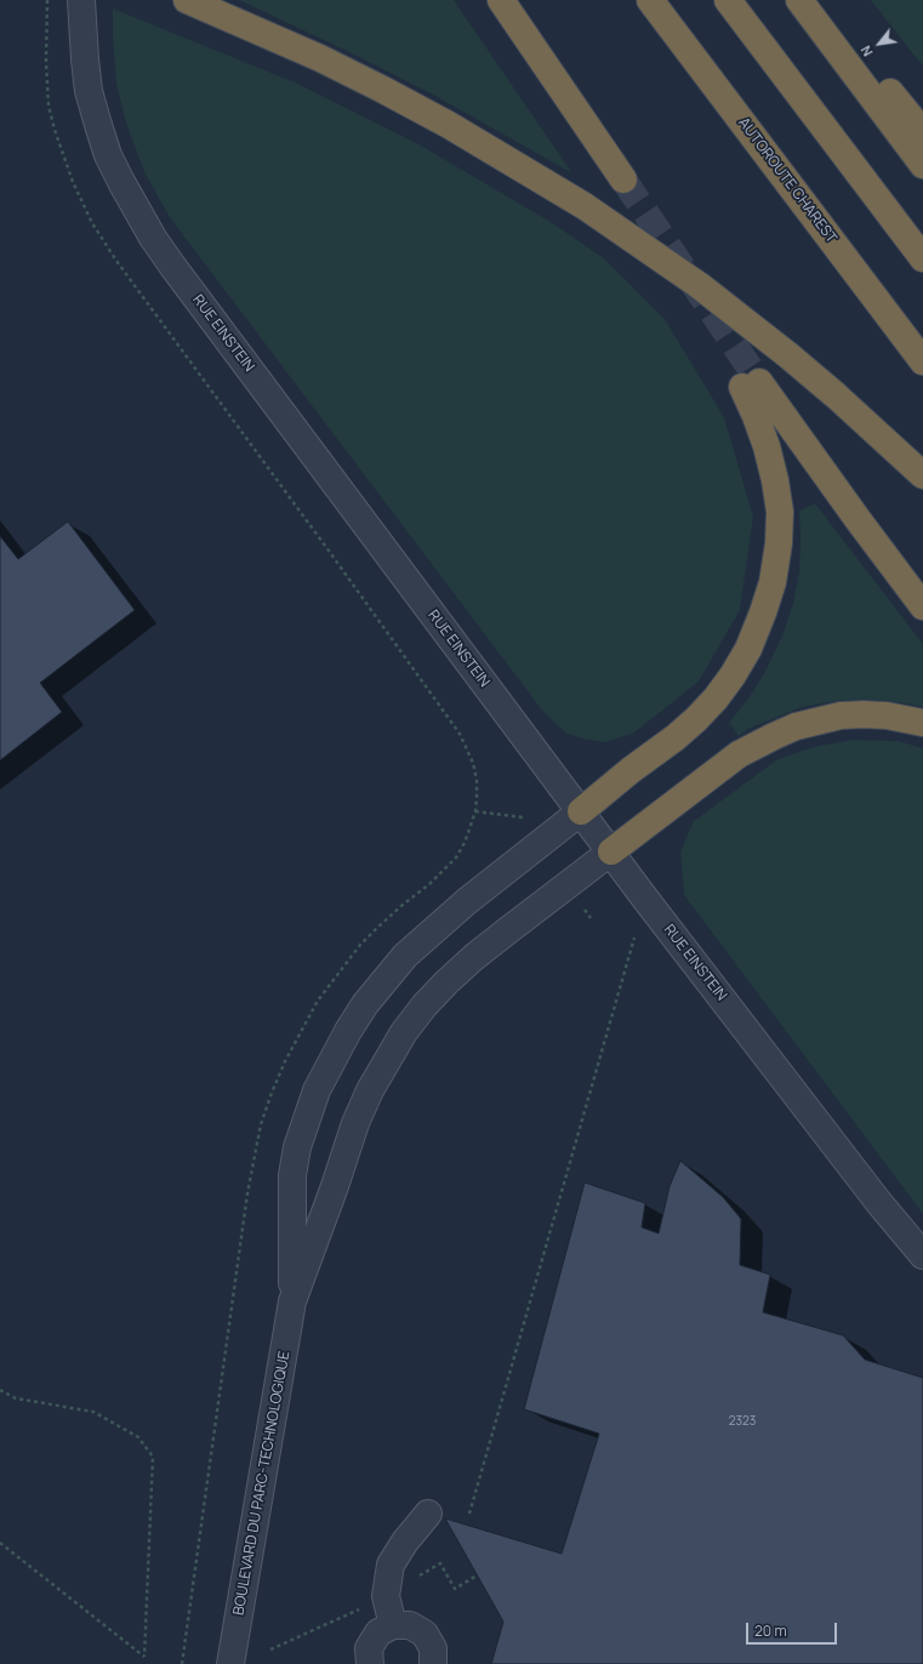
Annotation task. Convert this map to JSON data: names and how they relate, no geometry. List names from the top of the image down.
{
  "streets": {
    "highway": ["AUTOROUTE CHAREST"],
    "street": ["RUE EINSTEIN", "BOULEVARD DU PARC-TECHNOLOGIQUE"]
  },
  "crossings": [
    ["RUE EINSTEIN", "BOULEVARD DU PARC-TECHNOLOGIQUE"]
  ],
  "house_numbers": ["2323"],
  "scale_bar": "20 m",
  "north": "bottom left"
}
